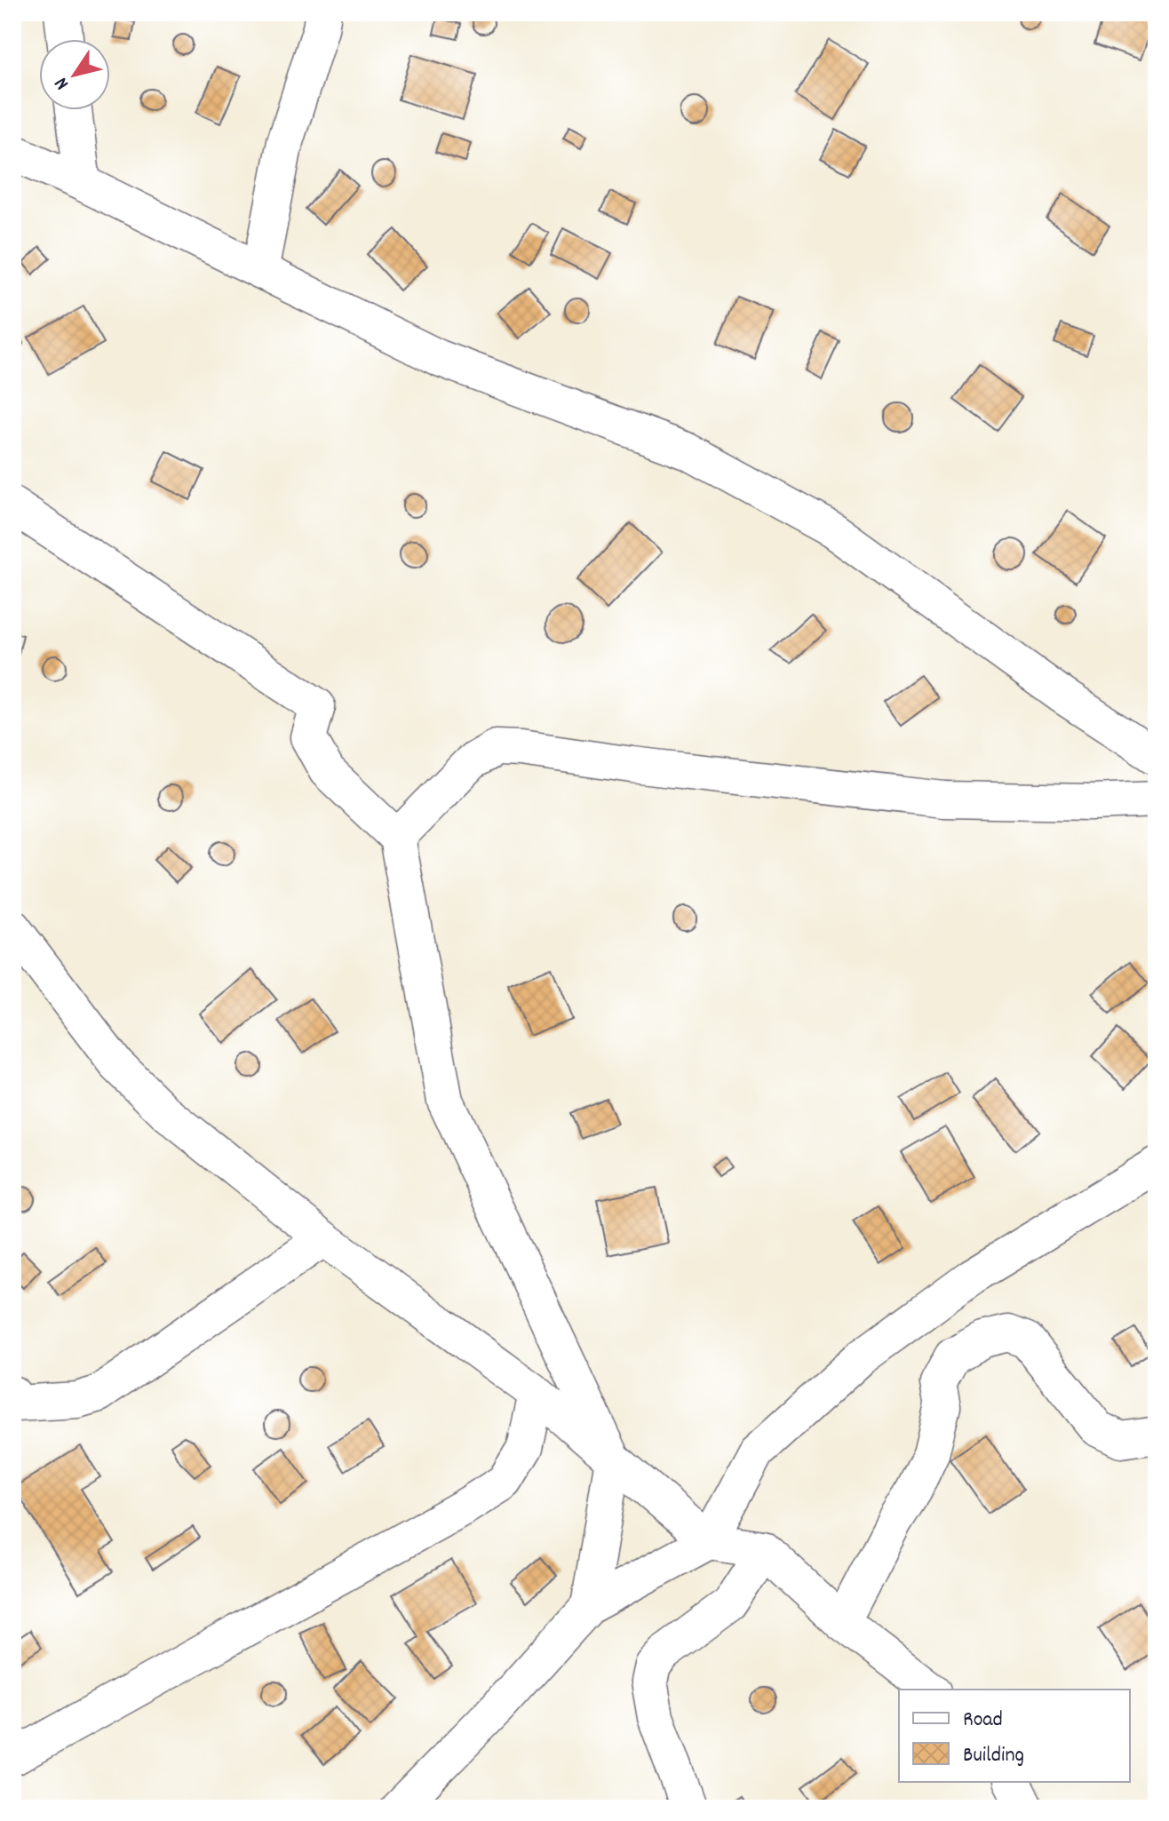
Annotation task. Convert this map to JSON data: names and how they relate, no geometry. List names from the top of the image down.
{
  "legend": ["Road", "Building"],
  "north": "bottom left"
}
